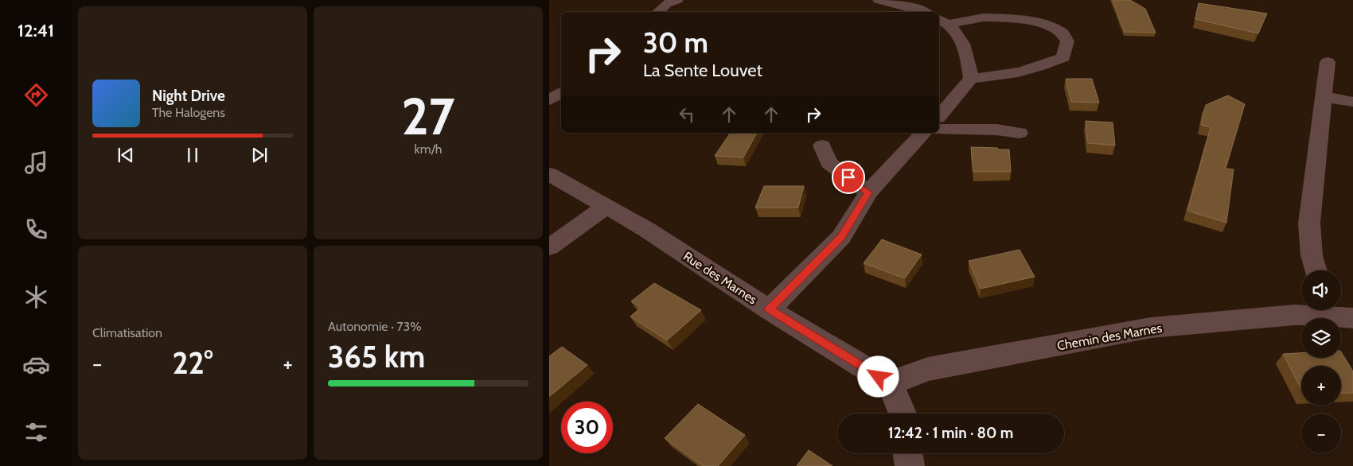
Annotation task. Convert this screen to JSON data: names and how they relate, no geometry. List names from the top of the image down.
{
  "streets": {
    "street": ["Rue des Marnes", "Chemin des Marnes"]
  },
  "crossings": [
    ["Rue des Marnes", "Chemin des Marnes"]
  ],
  "page": {
    "tabs": "12:41",
    "tile": [
      ["27", "km/h"],
      "Climatisation",
      ["Autonomie · 73%", "365 km"]
    ],
    "turn": ["30 m", "La Sente Louvet"],
    "song": ["Night Drive", "The Halogens"],
    "map_buttons": ["+", "−"],
    "heat": ["−", "22°", "+"],
    "limit": "30",
    "trip": "12:42 · 1 min · 80 m"
  }
}
